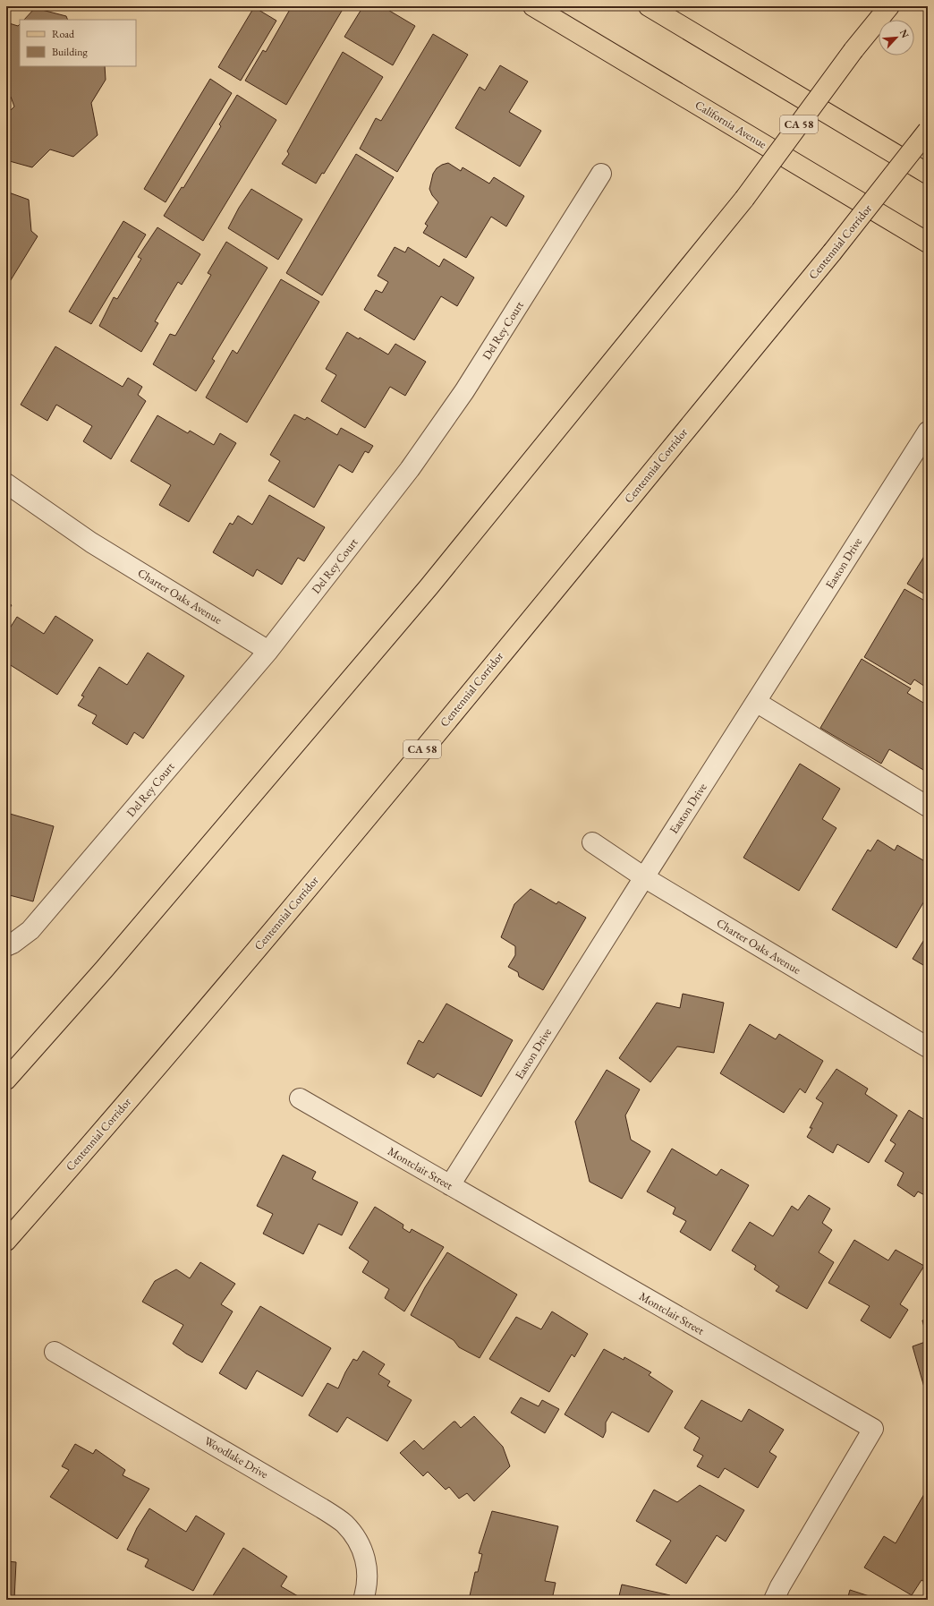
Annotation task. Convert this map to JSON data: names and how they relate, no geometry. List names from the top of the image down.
{
  "streets": {
    "main road": ["California Avenue", "CA 58", "Centennial Corridor"],
    "street": [
      "Del Rey Court",
      "Easton Drive",
      "Charter Oaks Avenue",
      "Montclair Street",
      "Woodlake Drive"
    ]
  },
  "crossings": [
    ["Del Rey Court", "Charter Oaks Avenue"],
    ["Easton Drive", "Charter Oaks Avenue"],
    ["Easton Drive", "Montclair Street"]
  ],
  "legend": ["Road", "Building"],
  "north": "top right"
}
